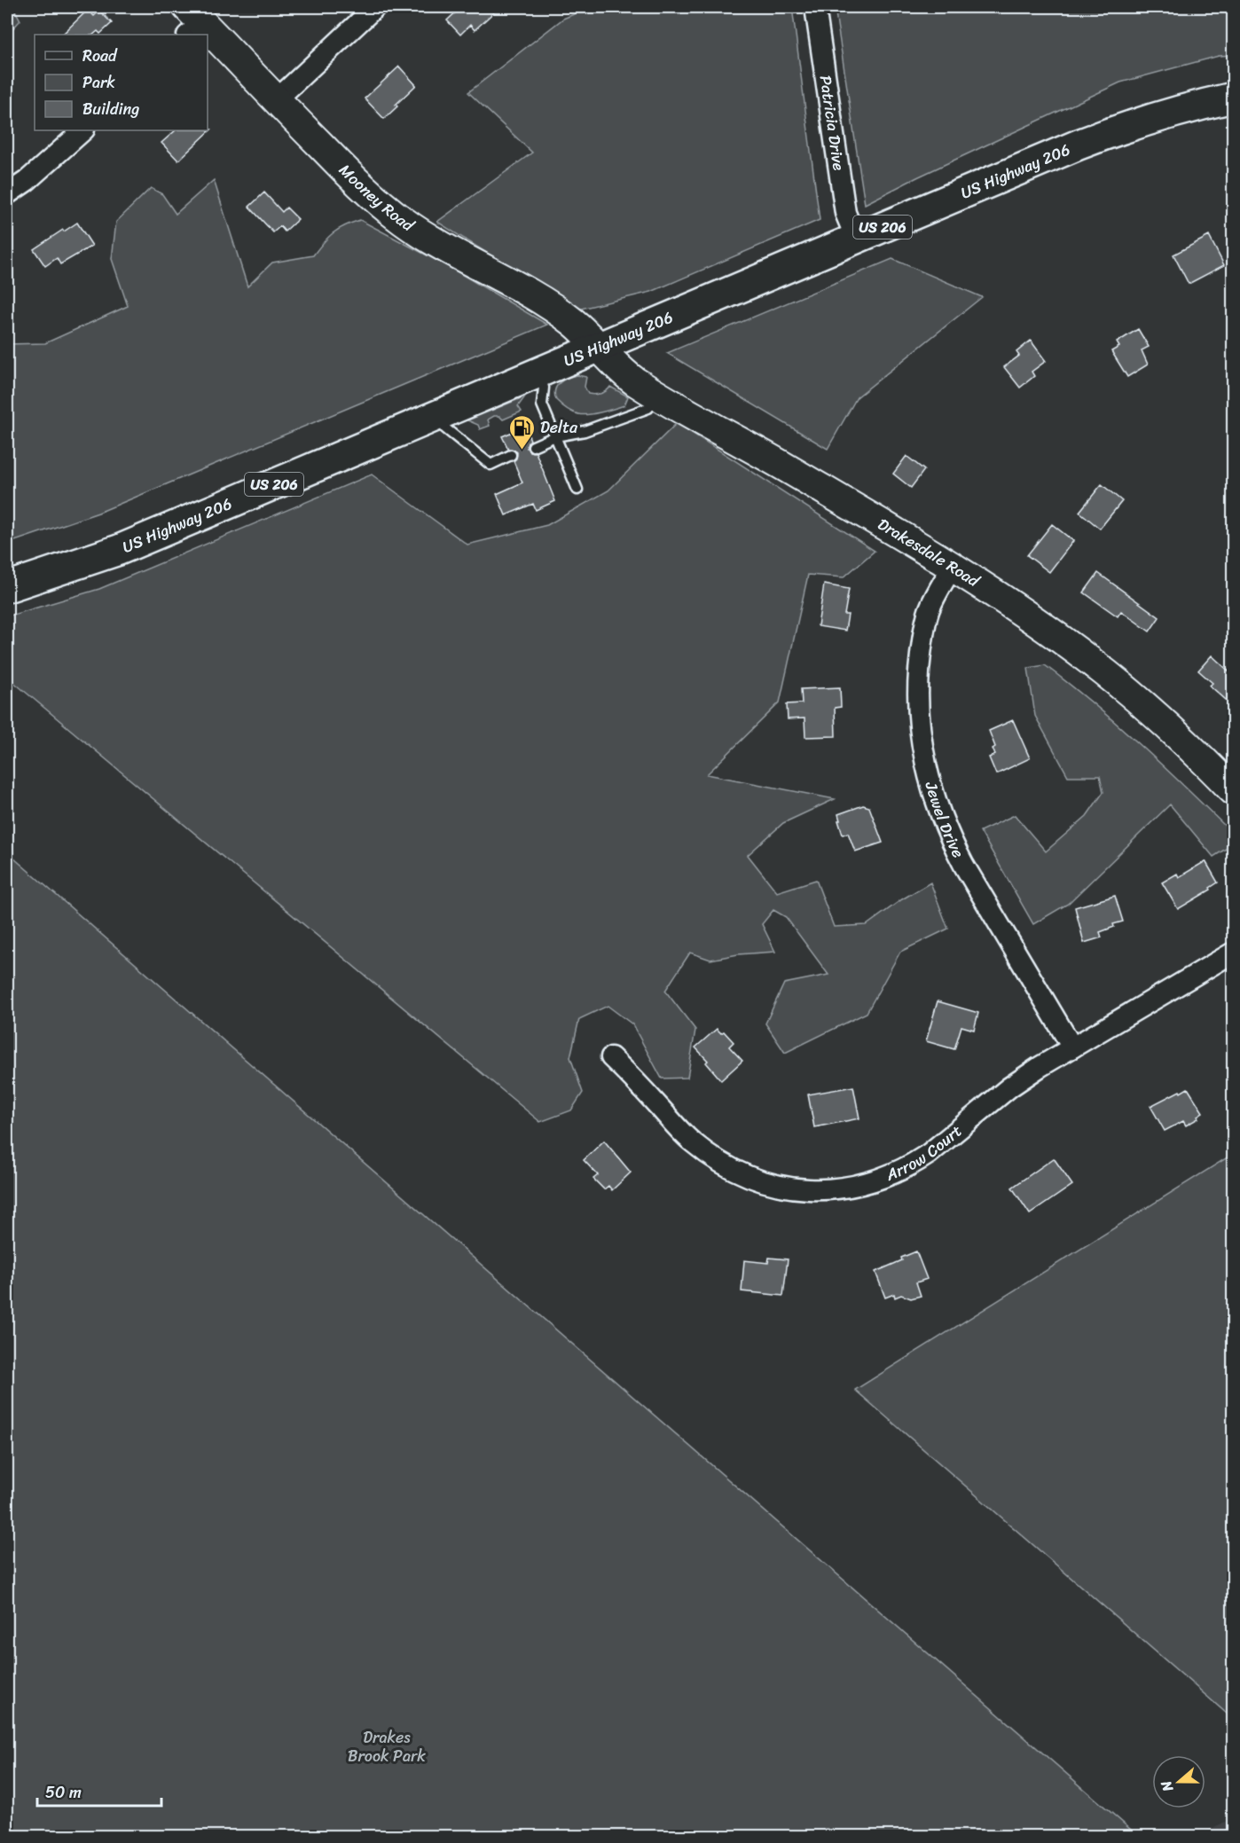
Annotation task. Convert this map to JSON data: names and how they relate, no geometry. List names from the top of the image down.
{
  "streets": {
    "highway": ["US Highway 206", "US 206"],
    "main road": ["Mooney Road", "Drakesdale Road"],
    "street": ["Patricia Drive", "Jewel Drive", "Arrow Court"]
  },
  "crossings": [
    ["Patricia Drive", "US Highway 206"],
    ["US Highway 206", "Mooney Road"],
    ["US Highway 206", "Drakesdale Road"],
    ["Mooney Road", "Drakesdale Road"],
    ["Drakesdale Road", "Jewel Drive"],
    ["Jewel Drive", "Arrow Court"]
  ],
  "parks": ["Drakes Brook Park"],
  "places": {
    "fuel station": ["Delta"]
  },
  "legend": ["Road", "Park", "Building"],
  "scale_bar": "50 m",
  "north": "left"
}
